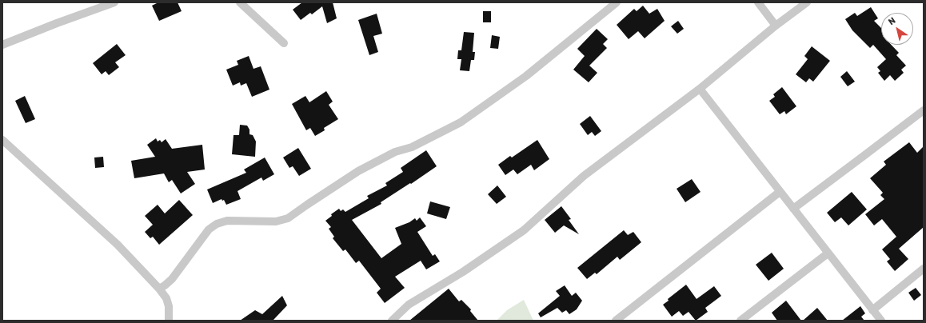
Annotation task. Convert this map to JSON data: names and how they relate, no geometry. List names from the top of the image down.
{
  "north": "top left"
}
